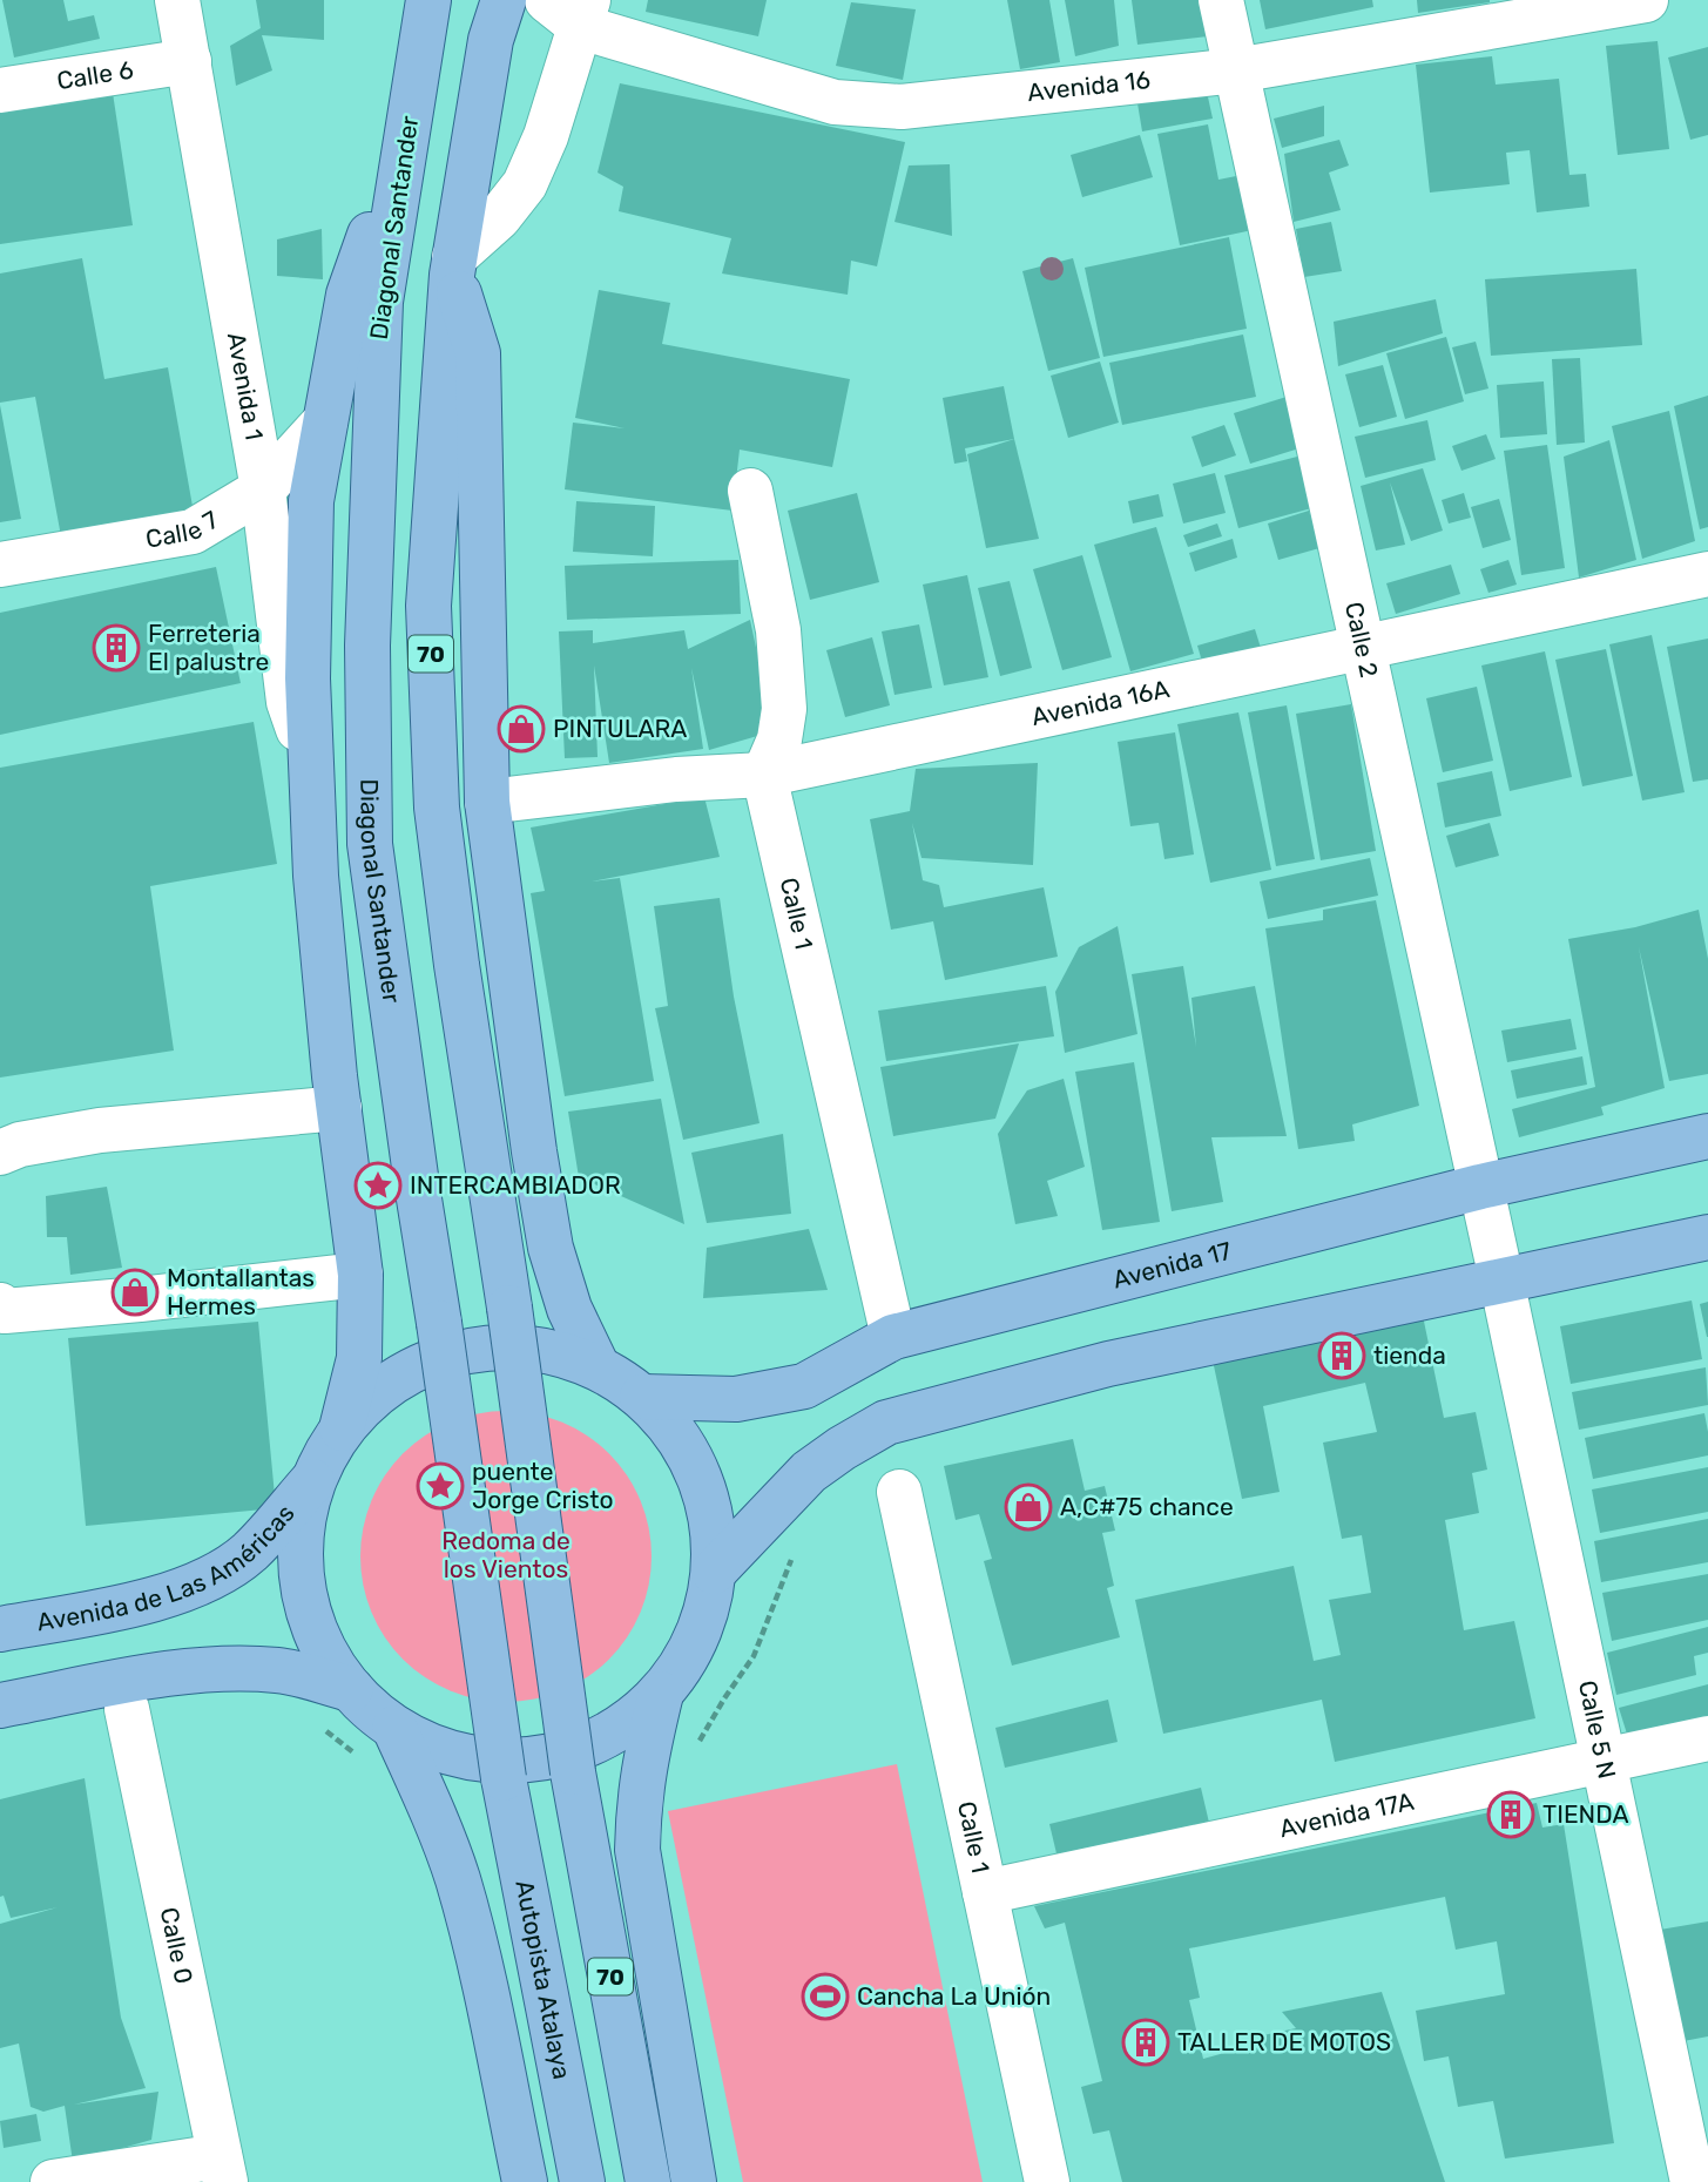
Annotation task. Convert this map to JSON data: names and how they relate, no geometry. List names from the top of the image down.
{
  "streets": {
    "main road": [
      "Diagonal Santander",
      "70",
      "Avenida 17",
      "Avenida de Las Américas",
      "Autopista Atalaya"
    ],
    "street": [
      "Calle 6",
      "Avenida 16",
      "Avenida 1",
      "Calle 7",
      "Calle 2",
      "Avenida 16A",
      "Calle 1",
      "Calle 5 N",
      "Avenida 17A",
      "Calle 0"
    ]
  },
  "crossings": [
    ["Calle 6", "Avenida 1"],
    ["Avenida 16", "Calle 2"],
    ["Diagonal Santander", "Autopista Atalaya"],
    ["Avenida 1", "Calle 7"],
    ["Calle 2", "Avenida 16A"],
    ["Calle 2", "Avenida 17"],
    ["Calle 2", "Calle 5 N"],
    ["Avenida 16A", "Calle 1"],
    ["Calle 1", "Avenida 17"],
    ["Calle 1", "Avenida 17A"],
    ["Calle 5 N", "Avenida 17A"]
  ],
  "parks": ["Redoma de los Vientos"],
  "places": {
    "building": [
      "Ferreteria El palustre",
      "tienda",
      "TIENDA",
      "TALLER DE MOTOS"
    ],
    "shop": ["PINTULARA", "Montallantas Hermes", "A,C#75 chance"],
    "place": ["INTERCAMBIADOR", "puente Jorge Cristo"],
    "sports": ["Cancha La Unión"]
  }
}
